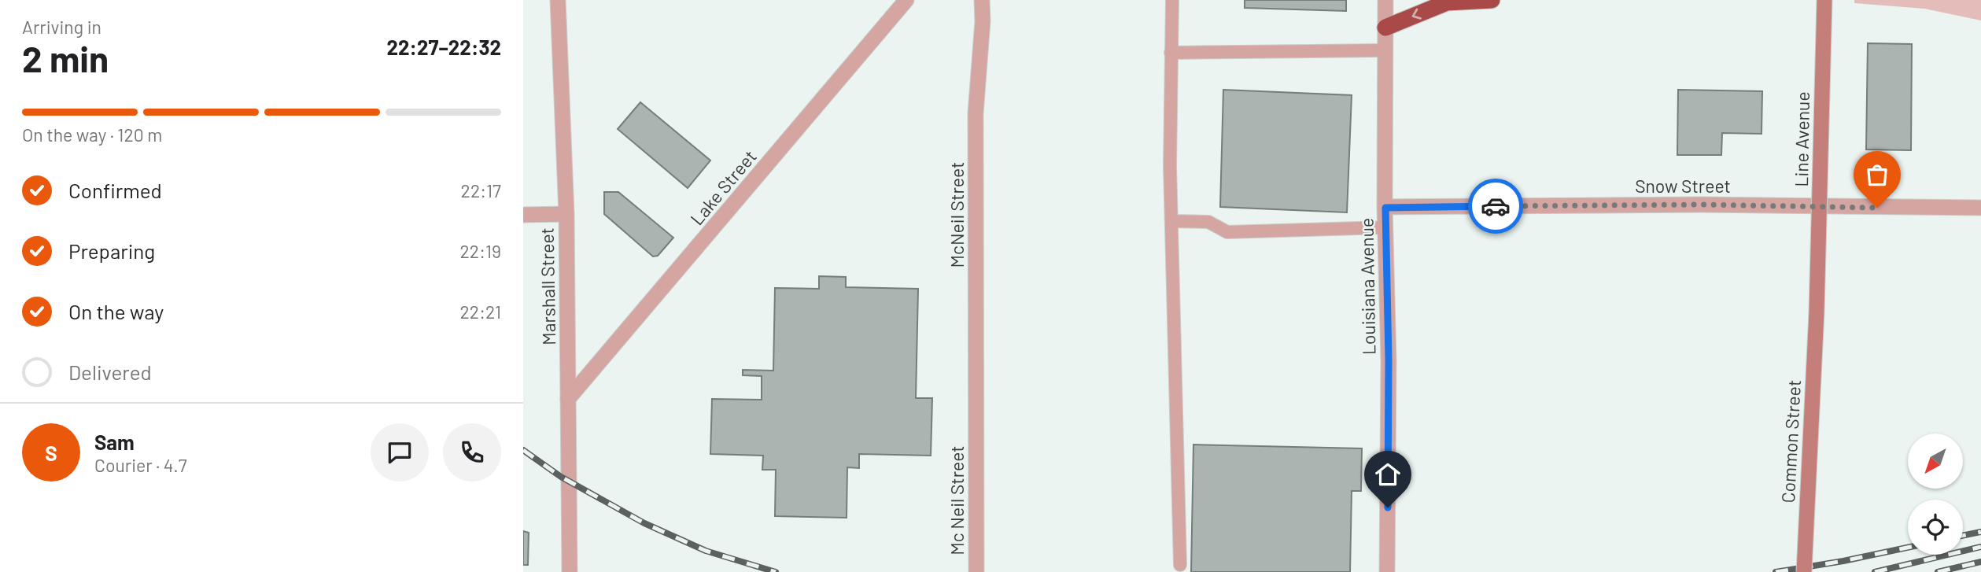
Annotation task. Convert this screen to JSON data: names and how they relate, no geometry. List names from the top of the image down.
{
  "streets": {
    "main road": ["Line Avenue", "Common Street"],
    "street": [
      "Snow Street",
      "Lake Street",
      "McNeil Street",
      "Marshall Street",
      "Louisiana Avenue",
      "Mc Neil Street"
    ]
  },
  "crossings": [
    ["Line Avenue", "Common Street"],
    ["Snow Street", "Louisiana Avenue"],
    ["Lake Street", "Marshall Street"],
    ["McNeil Street", "Mc Neil Street"]
  ],
  "north": "bottom left",
  "page": {
    "heading": ["2 min", "Arriving in", "22:27–22:32"],
    "panel": ["Sam", "Courier · 4.7"],
    "bar": "On the way · 120 m",
    "list": [
      ["Confirmed", "22:17"],
      ["Preparing", "22:19"],
      ["On the way", "22:21"],
      "Delivered"
    ],
    "round": "S"
  }
}
